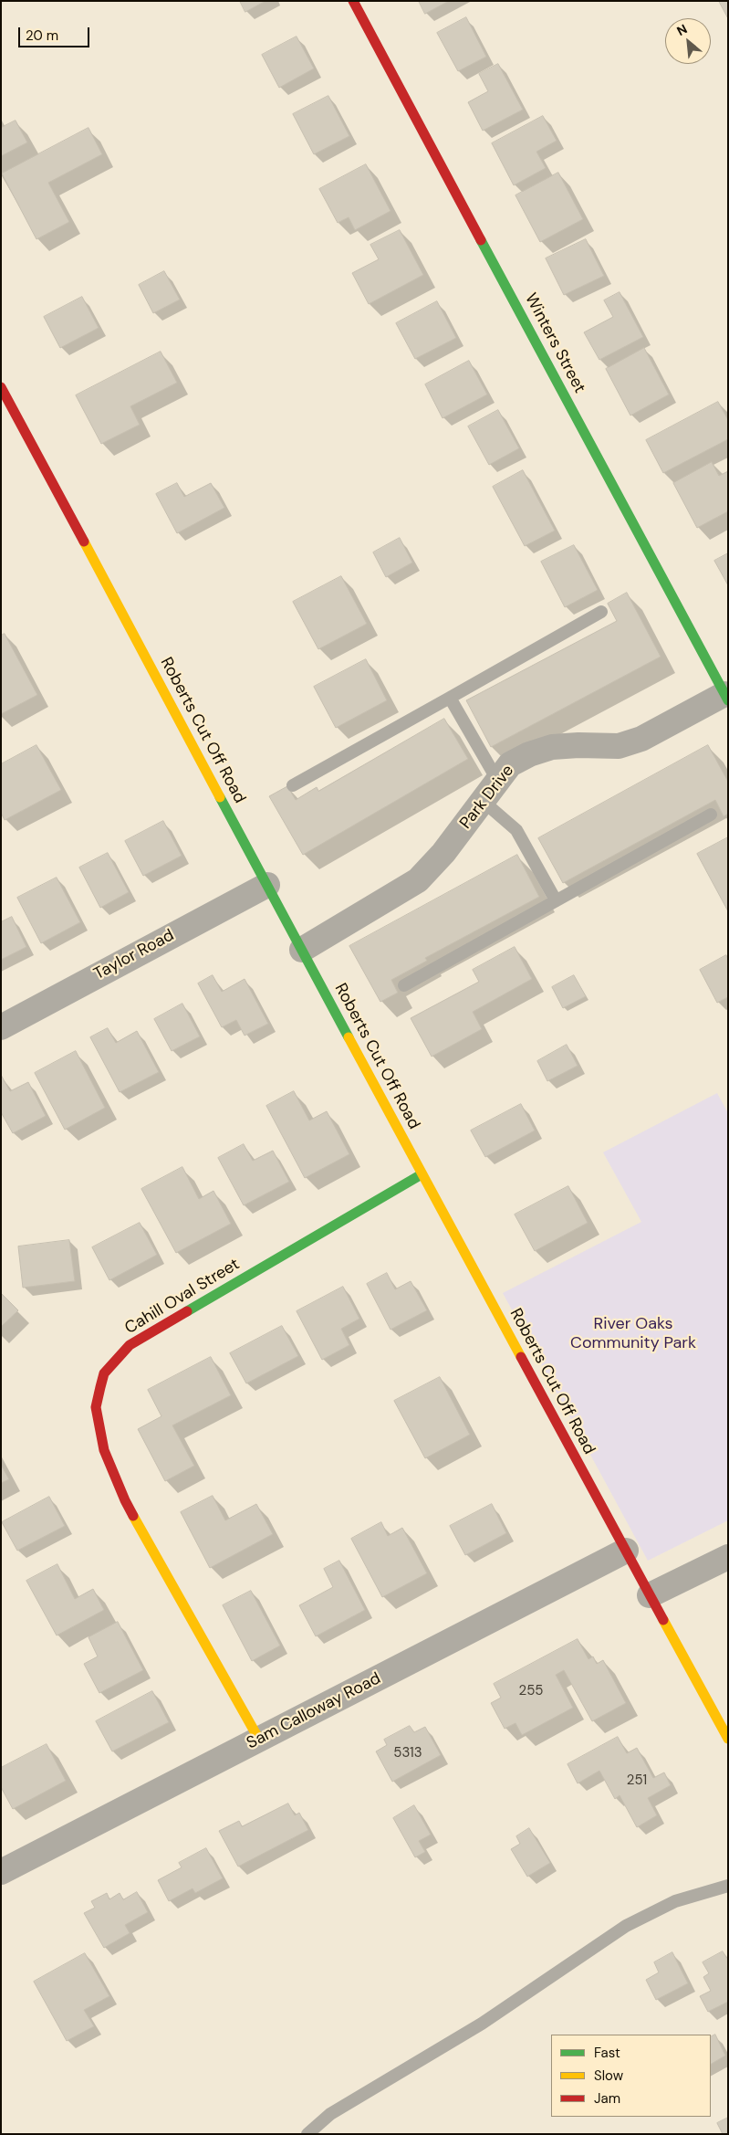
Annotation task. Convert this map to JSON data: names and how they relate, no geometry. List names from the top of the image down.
{
  "streets": {
    "street": [
      "Winters Street",
      "Roberts Cut Off Road",
      "Park Drive",
      "Taylor Road",
      "Cahill Oval Street",
      "Sam Calloway Road"
    ]
  },
  "crossings": [
    ["Winters Street", "Park Drive"],
    ["Roberts Cut Off Road", "Park Drive"],
    ["Roberts Cut Off Road", "Taylor Road"],
    ["Roberts Cut Off Road", "Cahill Oval Street"],
    ["Roberts Cut Off Road", "Sam Calloway Road"],
    ["Cahill Oval Street", "Sam Calloway Road"]
  ],
  "parks": ["River Oaks Community Park"],
  "house_numbers": ["255", "5313", "251"],
  "legend": ["Fast", "Slow", "Jam"],
  "scale_bar": "20 m",
  "north": "top left"
}
